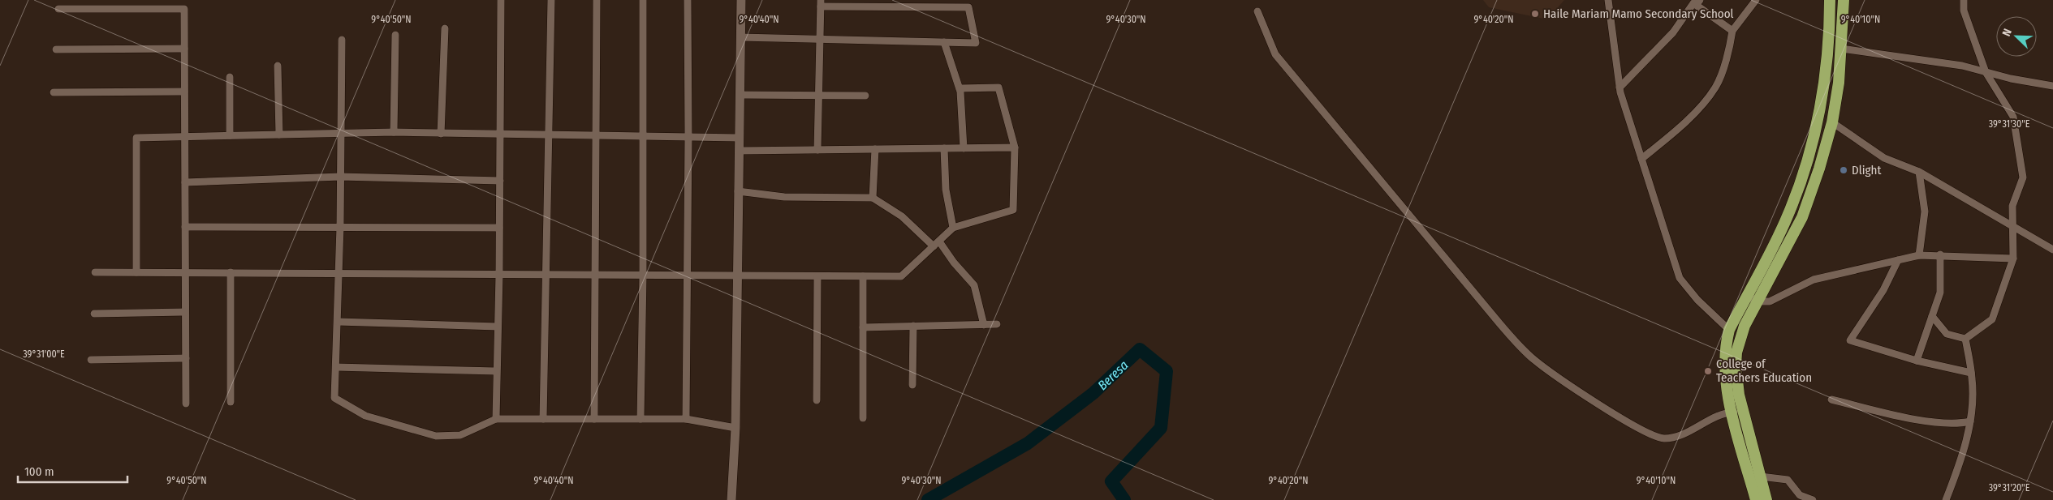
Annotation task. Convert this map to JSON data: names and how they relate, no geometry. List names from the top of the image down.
{
  "water": ["Beresa"],
  "places": ["Haile Mariam Mamo Secondary School", "Dlight", "College of Teachers Education"],
  "scale_bar": "100 m",
  "north": "top left",
  "coordinates": [
    "9°40'50\"N",
    "9°40'40\"N",
    "9°40'30\"N",
    "9°40'10\"N",
    "9°40'20\"N",
    "39°31'30\"E",
    "39°31'00\"E",
    "39°31'20\"E"
  ]
}
